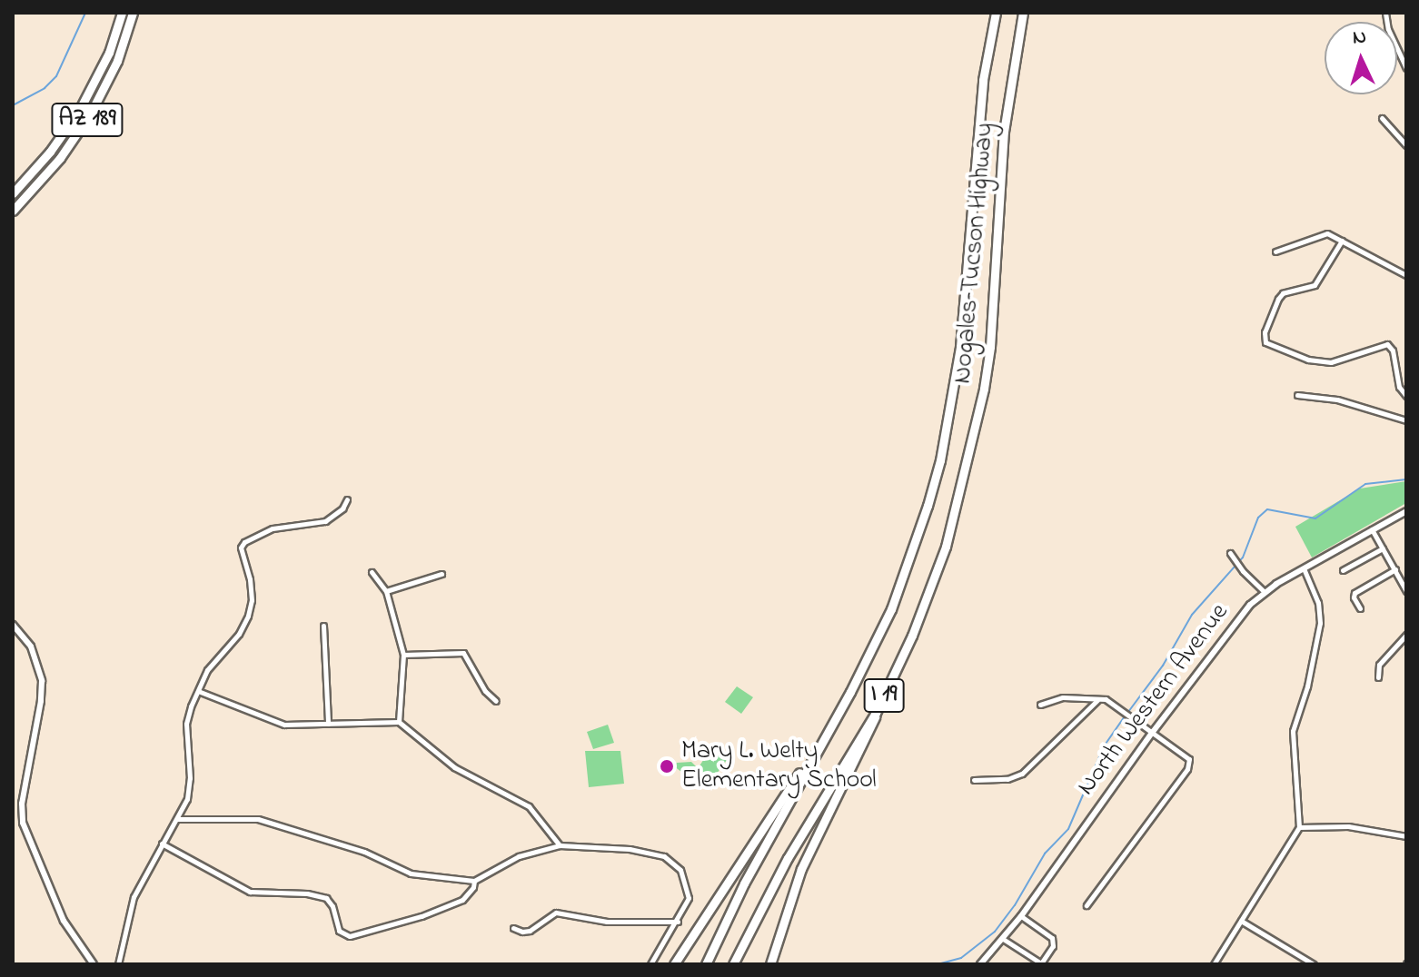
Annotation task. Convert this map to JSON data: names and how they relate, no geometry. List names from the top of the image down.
{
  "streets": {
    "highway": ["AZ 189", "Nogales–Tucson Highway", "I 19"],
    "street": ["North Western Avenue"]
  },
  "places": ["Mary L. Welty Elementary School"],
  "north": "top"
}
